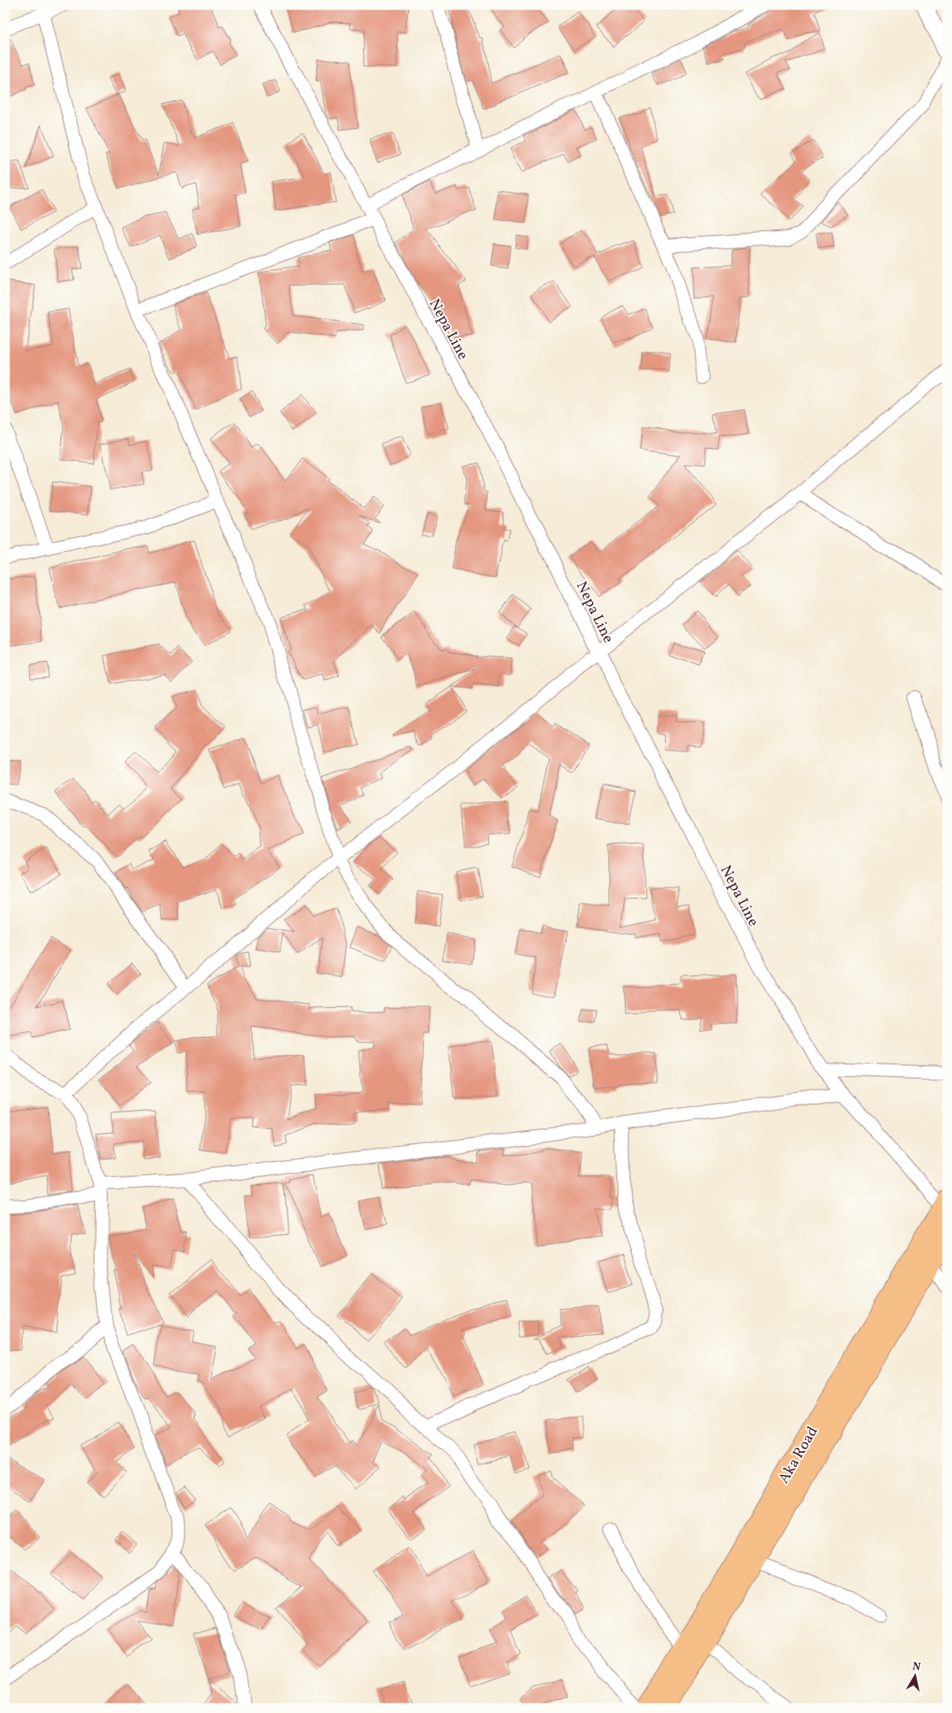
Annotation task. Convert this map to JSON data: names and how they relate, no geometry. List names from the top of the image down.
{
  "streets": {
    "main road": ["Aka Road"],
    "street": ["Nepa Line"]
  },
  "crossings": [
    ["Nepa Line", "Aka Road"]
  ],
  "north": "top"
}
